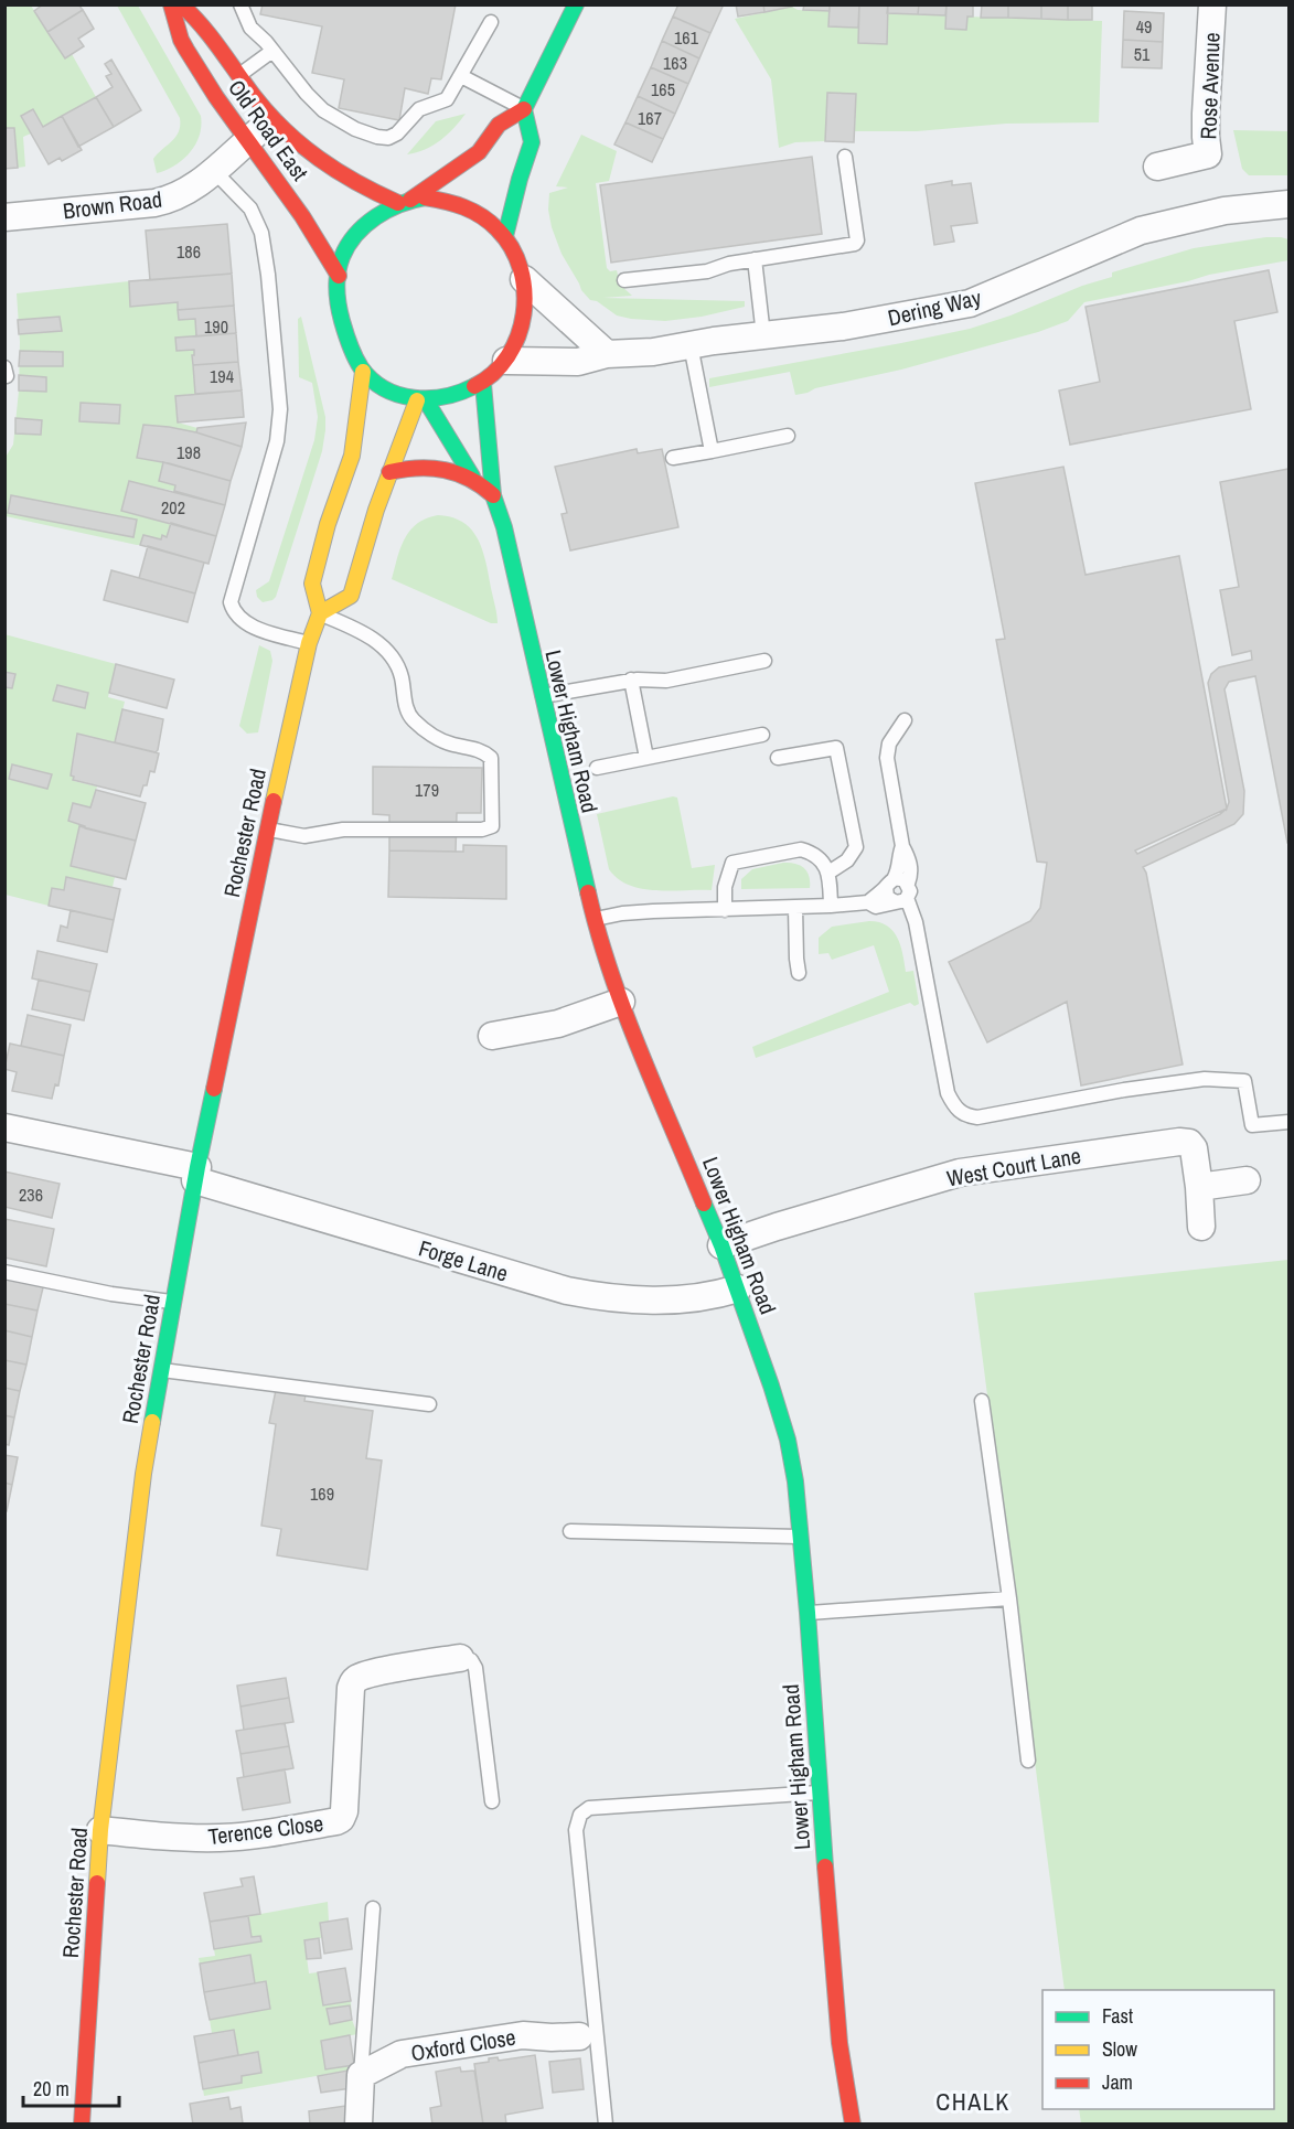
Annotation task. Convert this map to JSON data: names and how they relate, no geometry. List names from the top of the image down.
{
  "streets": {
    "main road": ["Old Road East", "Lower Higham Road", "Rochester Road"],
    "street": [
      "Rose Avenue",
      "Brown Road",
      "Dering Way",
      "West Court Lane",
      "Forge Lane",
      "Terence Close",
      "Oxford Close"
    ]
  },
  "crossings": [
    ["Old Road East", "Brown Road"],
    ["Old Road East", "Dering Way"],
    ["Old Road East", "Lower Higham Road"],
    ["Dering Way", "Lower Higham Road"],
    ["Lower Higham Road", "West Court Lane"],
    ["Lower Higham Road", "Forge Lane"],
    ["Rochester Road", "Forge Lane"],
    ["Rochester Road", "Terence Close"]
  ],
  "districts": ["CHALK"],
  "house_numbers": [
    "49",
    "161",
    "51",
    "163",
    "165",
    "167",
    "186",
    "190",
    "194",
    "198",
    "202",
    "179",
    "236",
    "169"
  ],
  "legend": ["Fast", "Slow", "Jam"],
  "scale_bar": "20 m"
}
